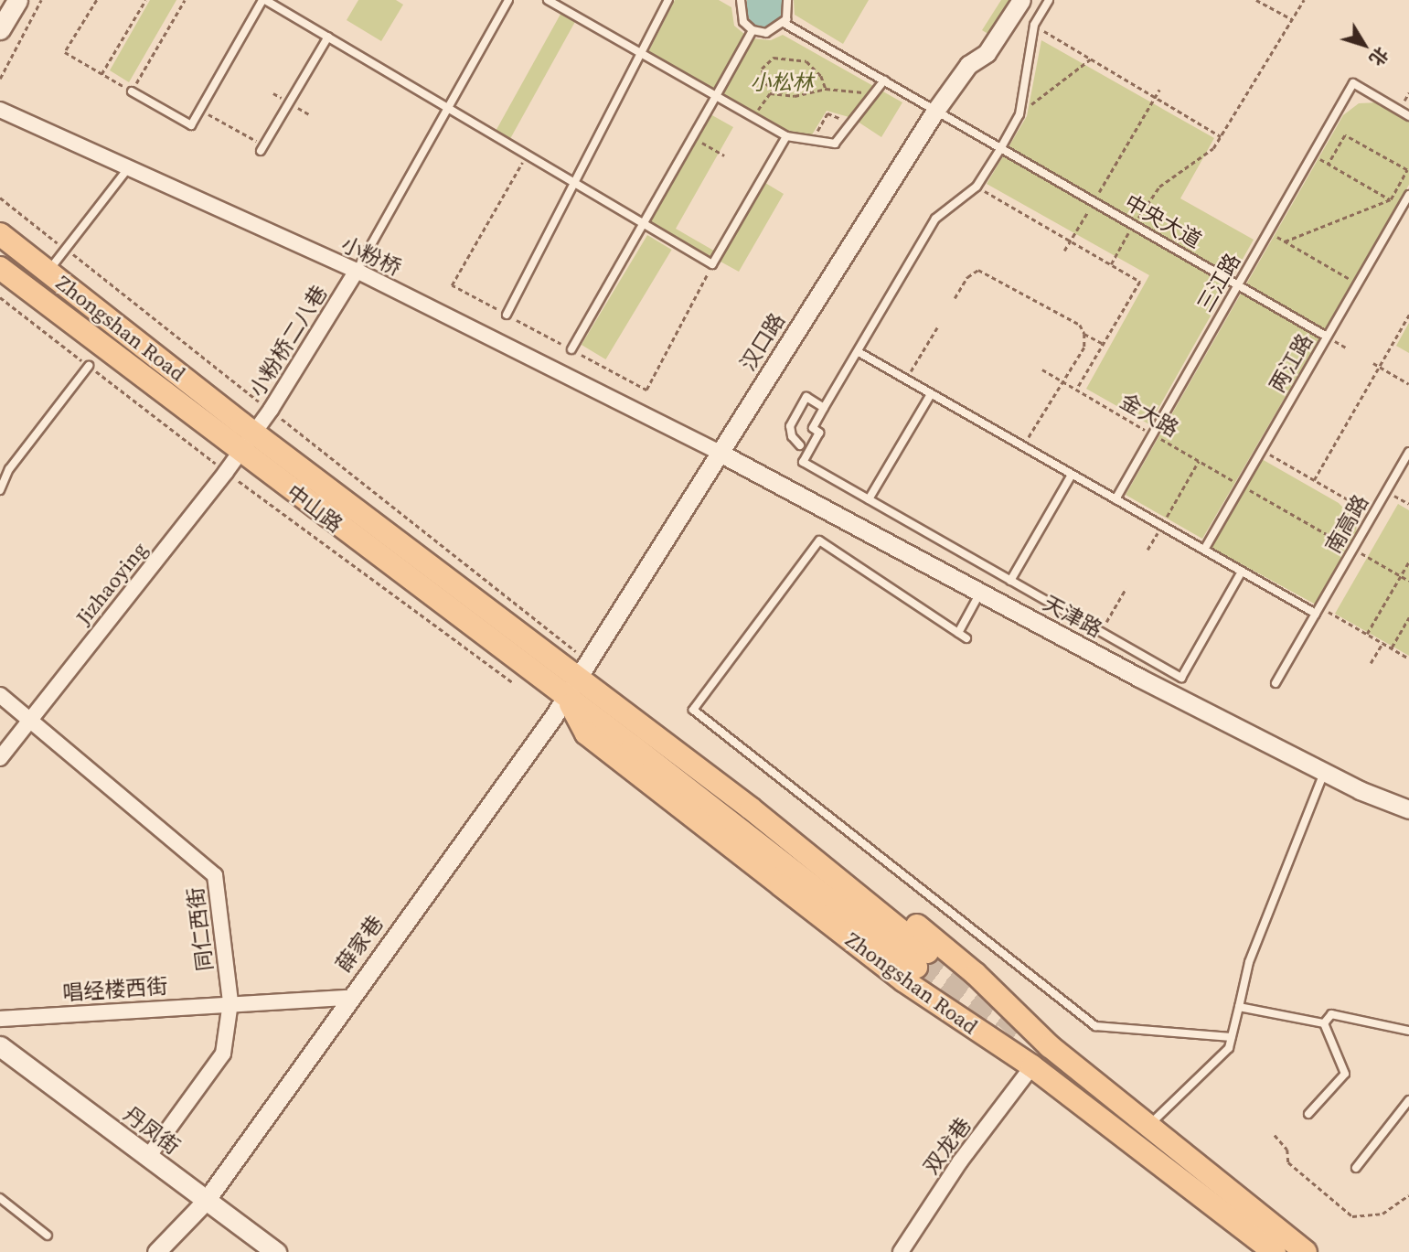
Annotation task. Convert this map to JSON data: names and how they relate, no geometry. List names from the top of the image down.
{
  "streets": {
    "main road": ["Zhongshan Road", "丹凤街"],
    "street": [
      "小粉桥",
      "小粉桥二八巷",
      "汉口路",
      "Jizhaoying",
      "天津路",
      "同仁西街",
      "薛家巷",
      "唱经楼西街",
      "双龙巷"
    ],
    "lane": [
      "中央大道",
      "三江路",
      "两江路",
      "南高路"
    ],
    "path": ["金大路"]
  },
  "crossings": [
    ["中央大道", "三江路"],
    ["中央大道", "汉口路"],
    ["中央大道", "两江路"],
    ["小粉桥", "小粉桥二八巷"],
    ["小粉桥", "汉口路"],
    ["小粉桥", "天津路"],
    ["三江路", "金大路"],
    ["Zhongshan Road", "小粉桥二八巷"],
    ["Zhongshan Road", "汉口路"],
    ["Zhongshan Road", "Jizhaoying"],
    ["小粉桥二八巷", "Jizhaoying"],
    ["汉口路", "天津路"],
    ["汉口路", "薛家巷"],
    ["两江路", "金大路"],
    ["Jizhaoying", "同仁西街"],
    ["同仁西街", "唱经楼西街"],
    ["同仁西街", "丹凤街"],
    ["薛家巷", "唱经楼西街"],
    ["薛家巷", "丹凤街"]
  ],
  "parks": ["小松林"],
  "north": "bottom right"
}
